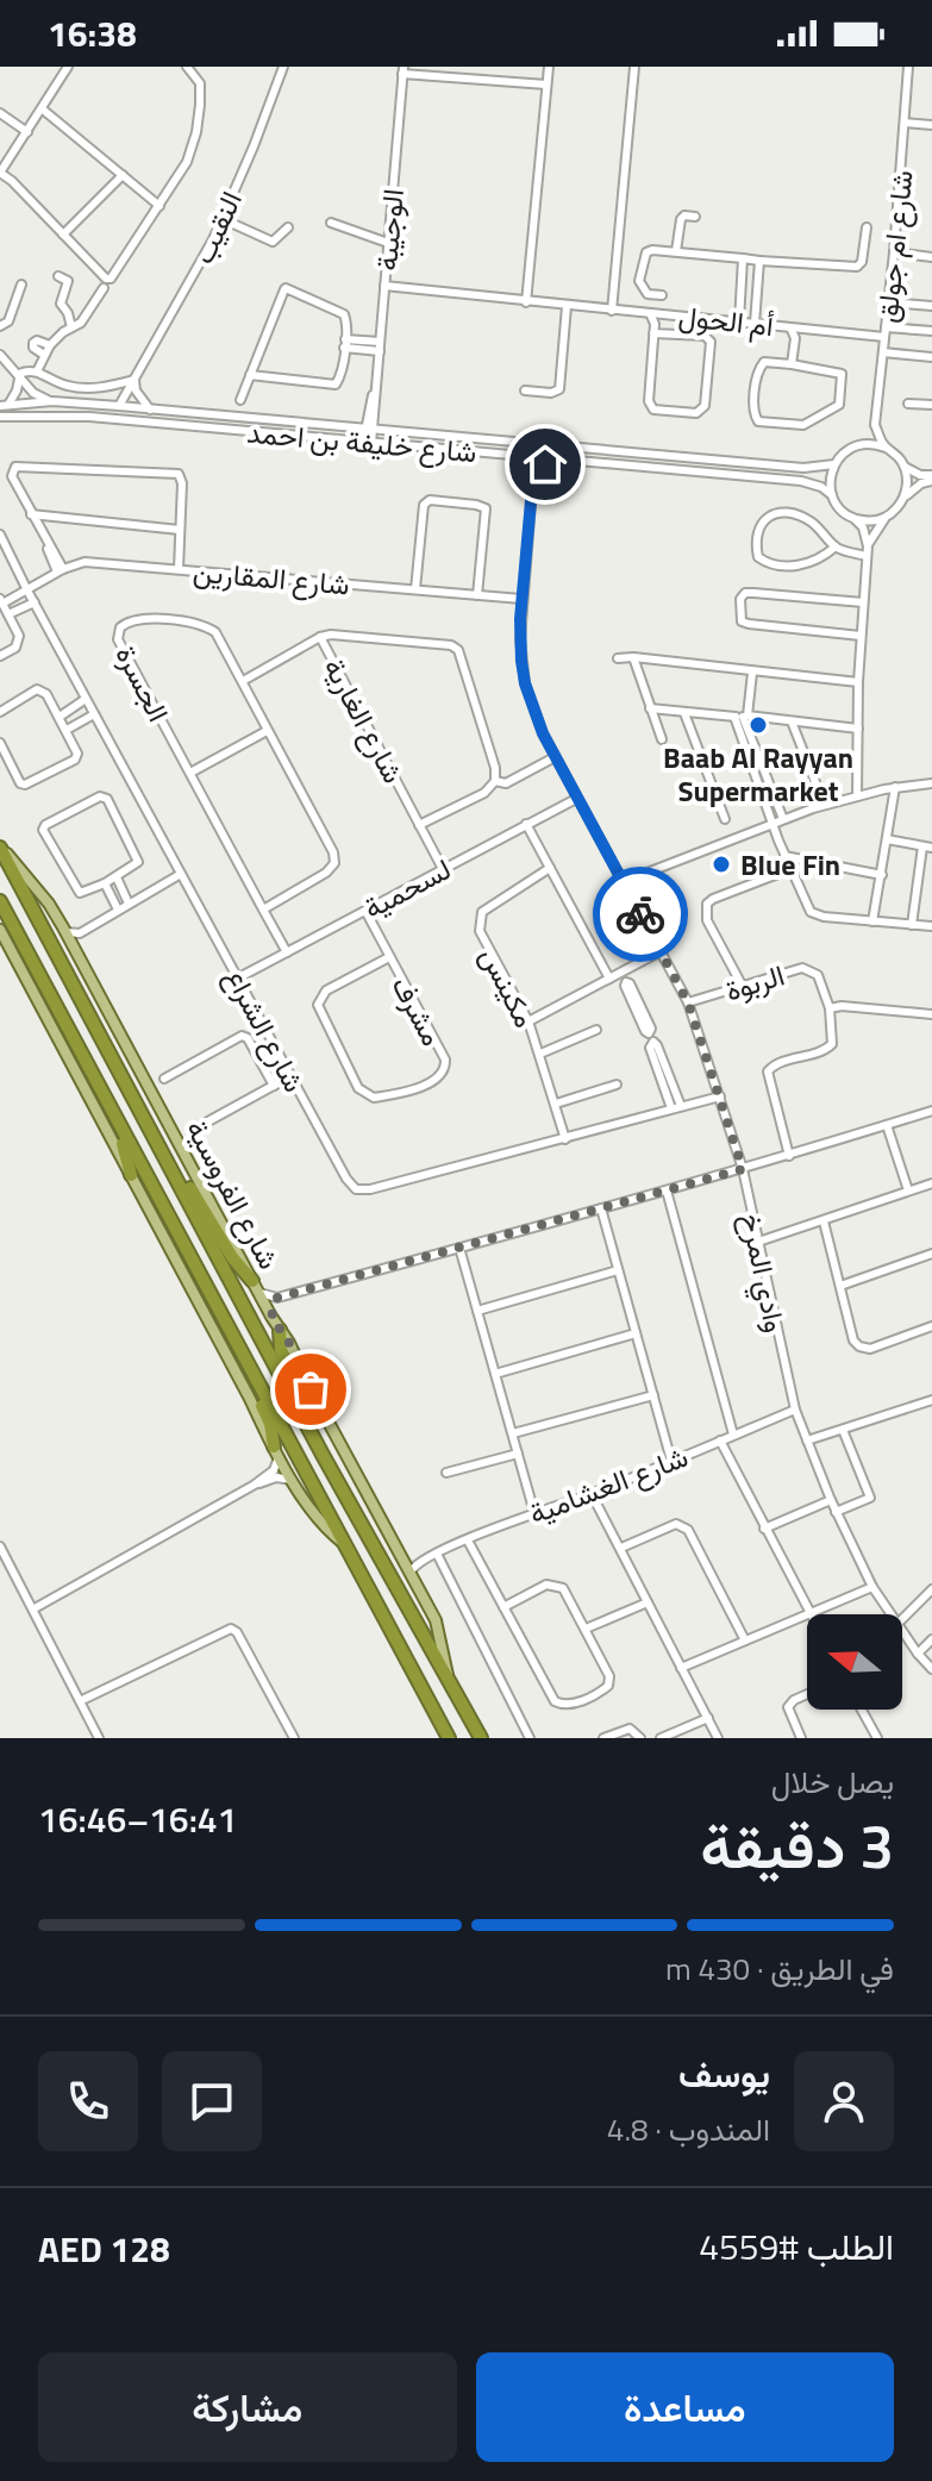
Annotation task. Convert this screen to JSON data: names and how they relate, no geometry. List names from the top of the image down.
{
  "streets": {
    "highway": ["شارع الفروسية"],
    "street": [
      "النقيب",
      "الوجيبة",
      "شارع ام جولق",
      "أم الحول",
      "شارع خليفة بن احمد",
      "شارع المقارين",
      "الجسرة",
      "شارع الغارية",
      "لسحمية",
      "الربوة",
      "مكينس",
      "مشرف",
      "شارع الشراع",
      "وادي المرخ",
      "شارع الغشامية"
    ]
  },
  "crossings": [
    ["النقيب", "شارع خليفة بن احمد"],
    ["الوجيبة", "أم الحول"],
    ["الوجيبة", "شارع خليفة بن احمد"],
    ["شارع ام جولق", "أم الحول"],
    ["شارع المقارين", "شارع الشراع"],
    ["شارع المقارين", "وادي المرخ"],
    ["الجسرة", "لسحمية"],
    ["شارع الغارية", "لسحمية"],
    ["لسحمية", "مشرف"],
    ["لسحمية", "شارع الشراع"],
    ["لسحمية", "وادي المرخ"],
    ["الربوة", "وادي المرخ"],
    ["مكينس", "شارع الشراع"],
    ["شارع الشراع", "وادي المرخ"],
    ["شارع الفروسية", "شارع الغشامية"],
    ["وادي المرخ", "شارع الغشامية"]
  ],
  "places": ["Baab Al Rayyan Supermarket", "Blue Fin"],
  "north": "left",
  "page": {
    "status": "16:38",
    "heading": ["3 دقيقة", "يصل خلال", "16:41–16:46"],
    "panel": [
      "يوسف",
      "المندوب · 4.8",
      "الطلب #4559",
      "AED 128"
    ],
    "bar": "في الطريق · 430 m",
    "buttons": ["مساعدة", "مشاركة"]
  }
}
